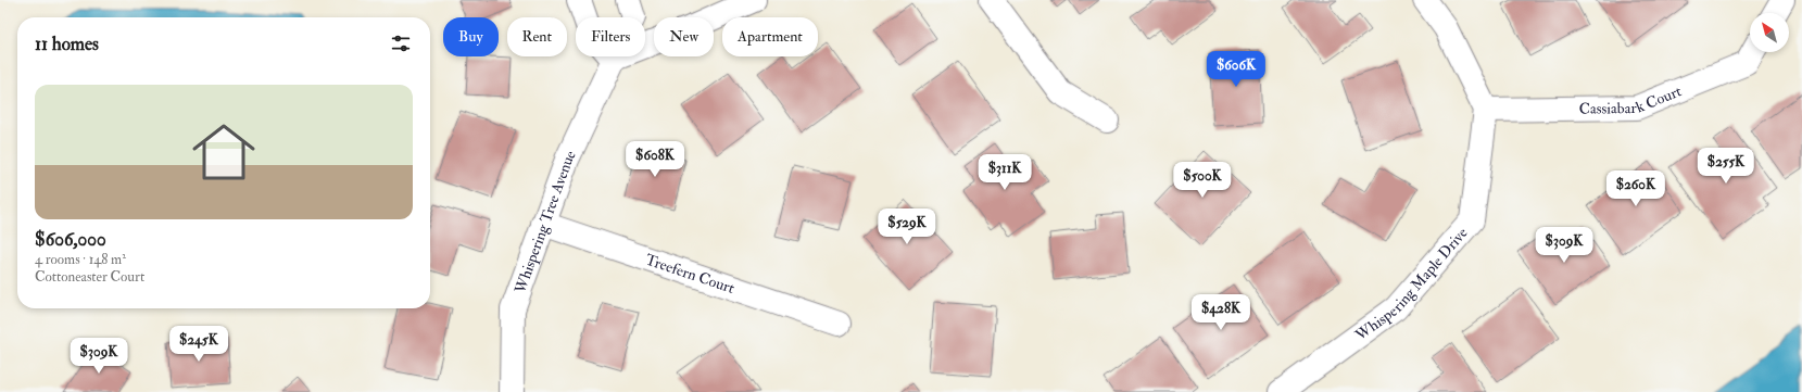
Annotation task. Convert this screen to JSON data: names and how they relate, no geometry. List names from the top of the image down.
{
  "streets": {
    "street": [
      "Cassiabark Court",
      "Whispering Tree Avenue",
      "Treefern Court",
      "Whispering Maple Drive"
    ]
  },
  "crossings": [
    ["Cassiabark Court", "Whispering Maple Drive"],
    ["Whispering Tree Avenue", "Treefern Court"]
  ],
  "north": "top left",
  "page": {
    "chip": [
      "Buy",
      "Rent",
      "Filters",
      "New",
      "Apartment"
    ],
    "heading": "11 homes",
    "price": [
      "$606K",
      "$608K",
      "$255K",
      "$311K",
      "$500K",
      "$260K",
      "$529K",
      "$309K",
      "$428K",
      "$245K",
      "$309K"
    ],
    "list": [
      {
        "name": "$606,000",
        "note": "4 rooms · 148 m² · Cottoneaster Court"
      }
    ]
  }
}
